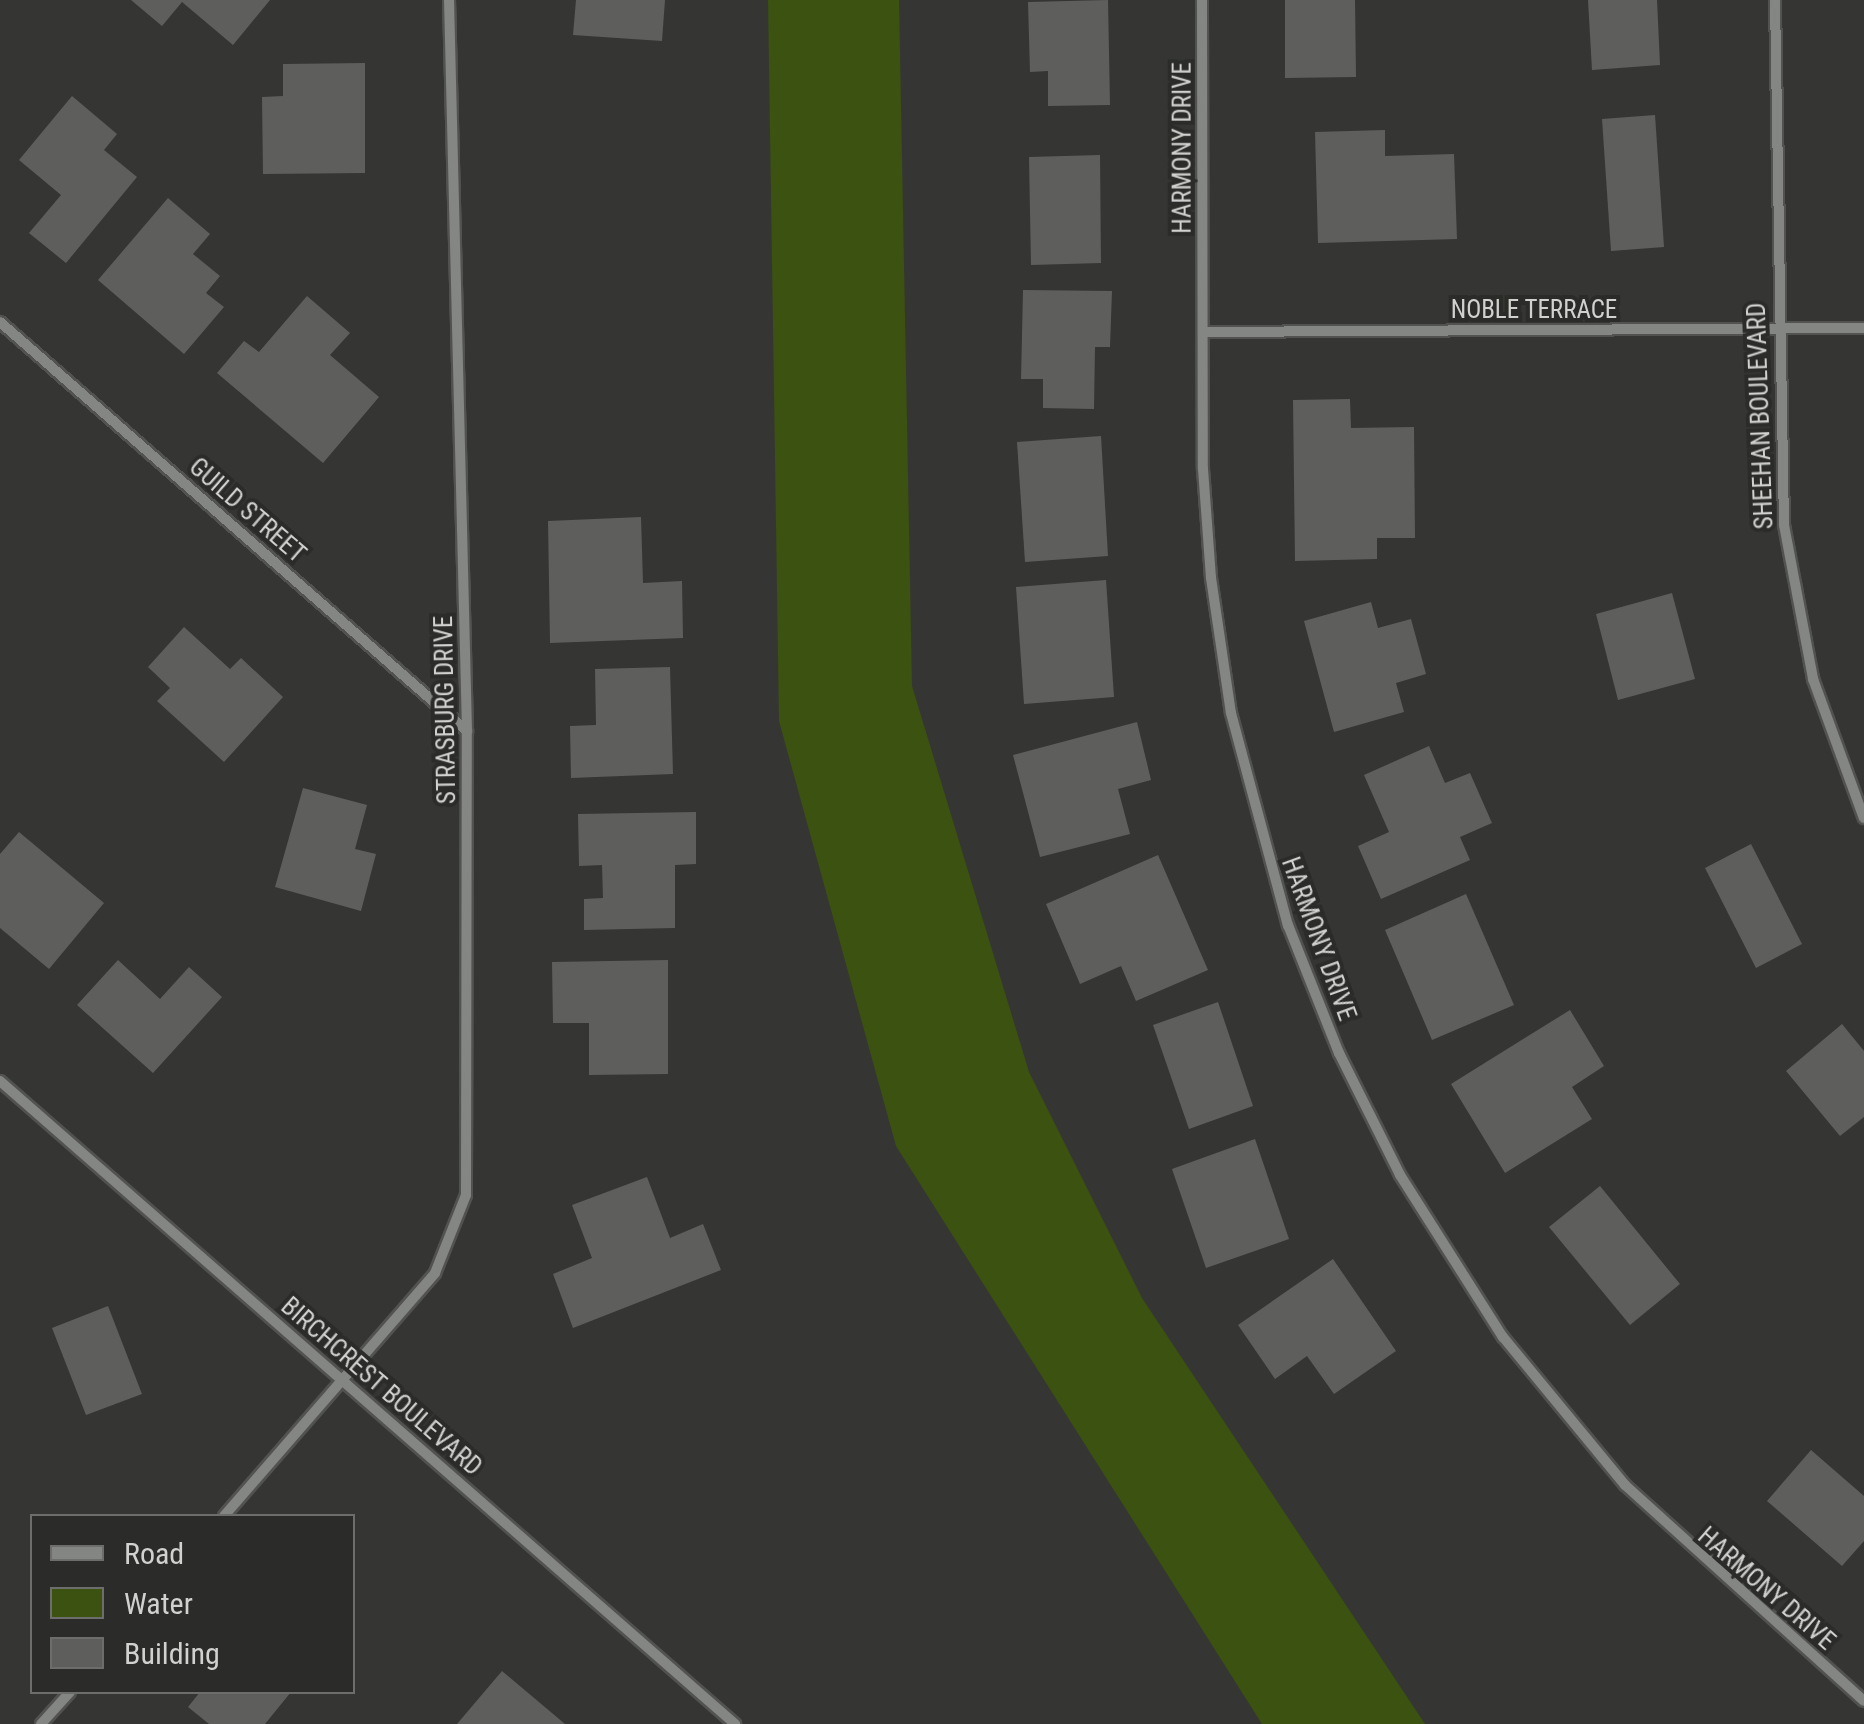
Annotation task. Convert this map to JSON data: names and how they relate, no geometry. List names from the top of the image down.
{
  "streets": {
    "street": [
      "HARMONY DRIVE",
      "NOBLE TERRACE",
      "SHEEHAN BOULEVARD",
      "GUILD STREET",
      "STRASBURG DRIVE",
      "BIRCHCREST BOULEVARD"
    ]
  },
  "crossings": [
    ["HARMONY DRIVE", "NOBLE TERRACE"],
    ["NOBLE TERRACE", "SHEEHAN BOULEVARD"],
    ["GUILD STREET", "STRASBURG DRIVE"],
    ["STRASBURG DRIVE", "BIRCHCREST BOULEVARD"]
  ],
  "legend": ["Road", "Water", "Building"]
}
